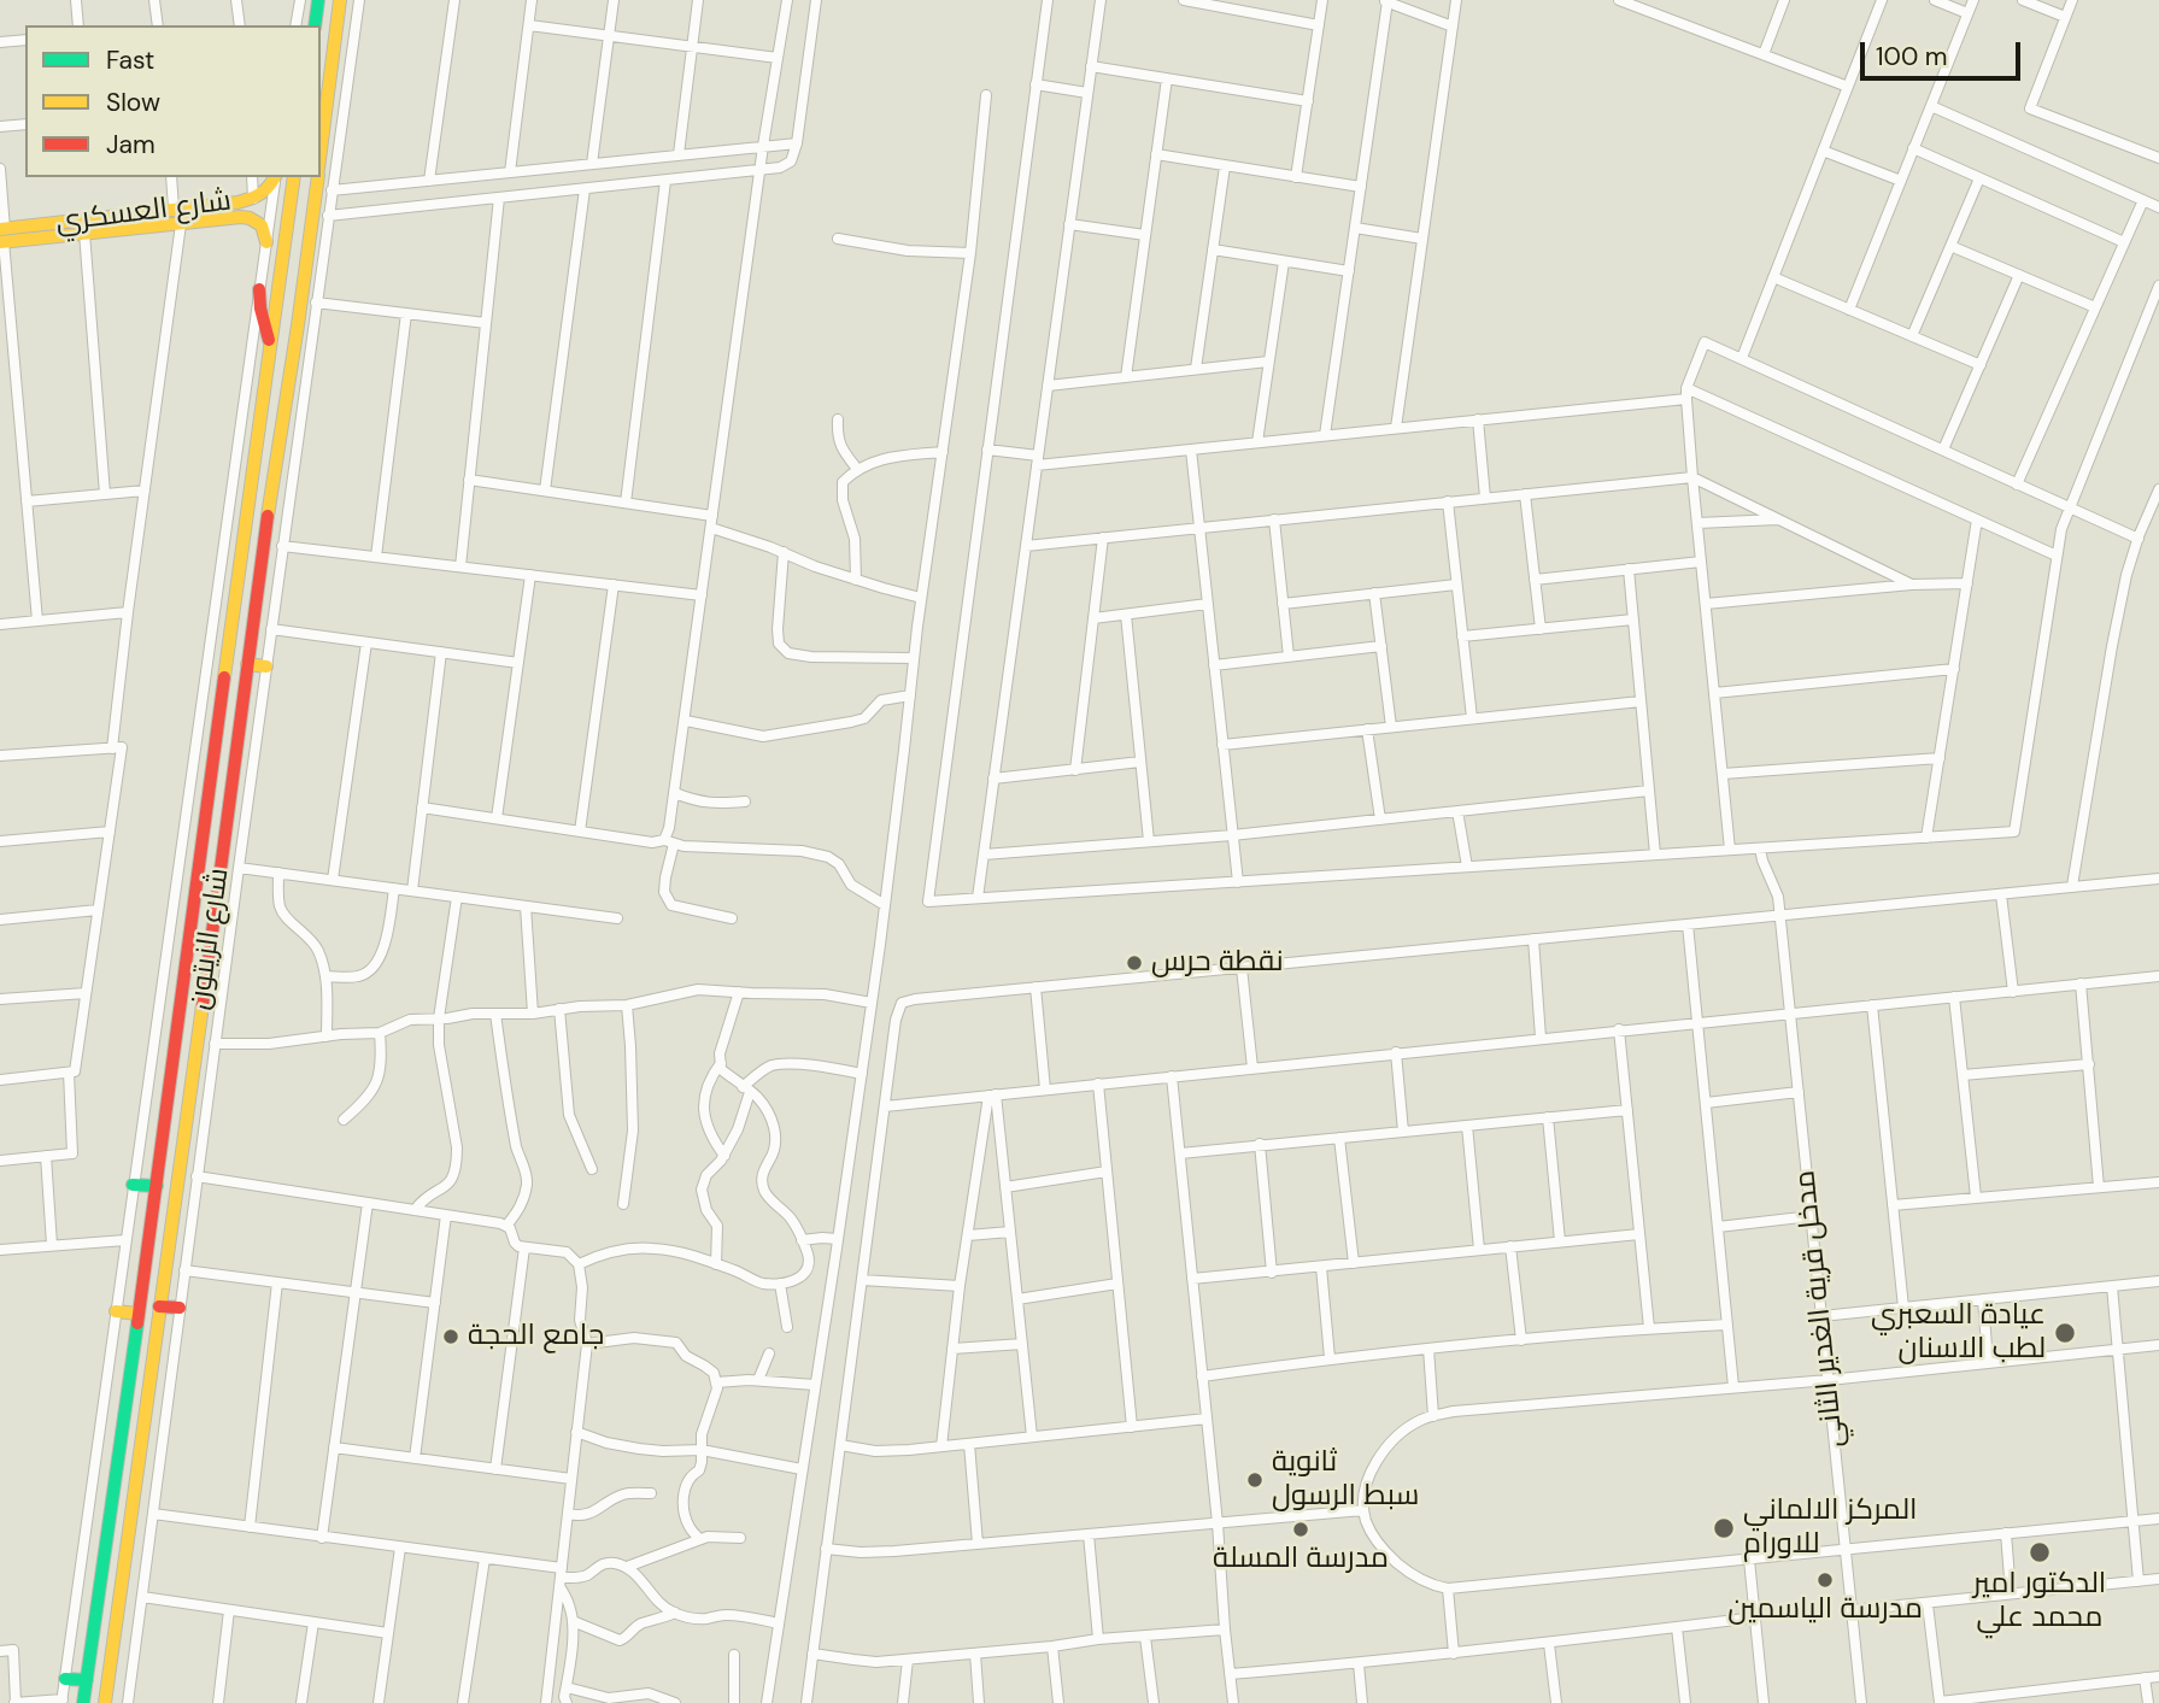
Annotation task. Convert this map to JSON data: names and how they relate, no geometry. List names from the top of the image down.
{
  "streets": {
    "main road": ["شارع العسكري", "شارع الزيتون"],
    "street": ["مدخل قرية الغدير الثاني"]
  },
  "places": [
    "نقطة حرس",
    "عيادة السعبري لطب الاسنان",
    "جامع الحجة",
    "ثانوية سبط الرسول",
    "المركز الالماني للاورام",
    "مدرسة المسلة",
    "الدكتور امير محمد علي",
    "مدرسة الياسمين"
  ],
  "legend": ["Fast", "Slow", "Jam"],
  "scale_bar": "100 m"
}
